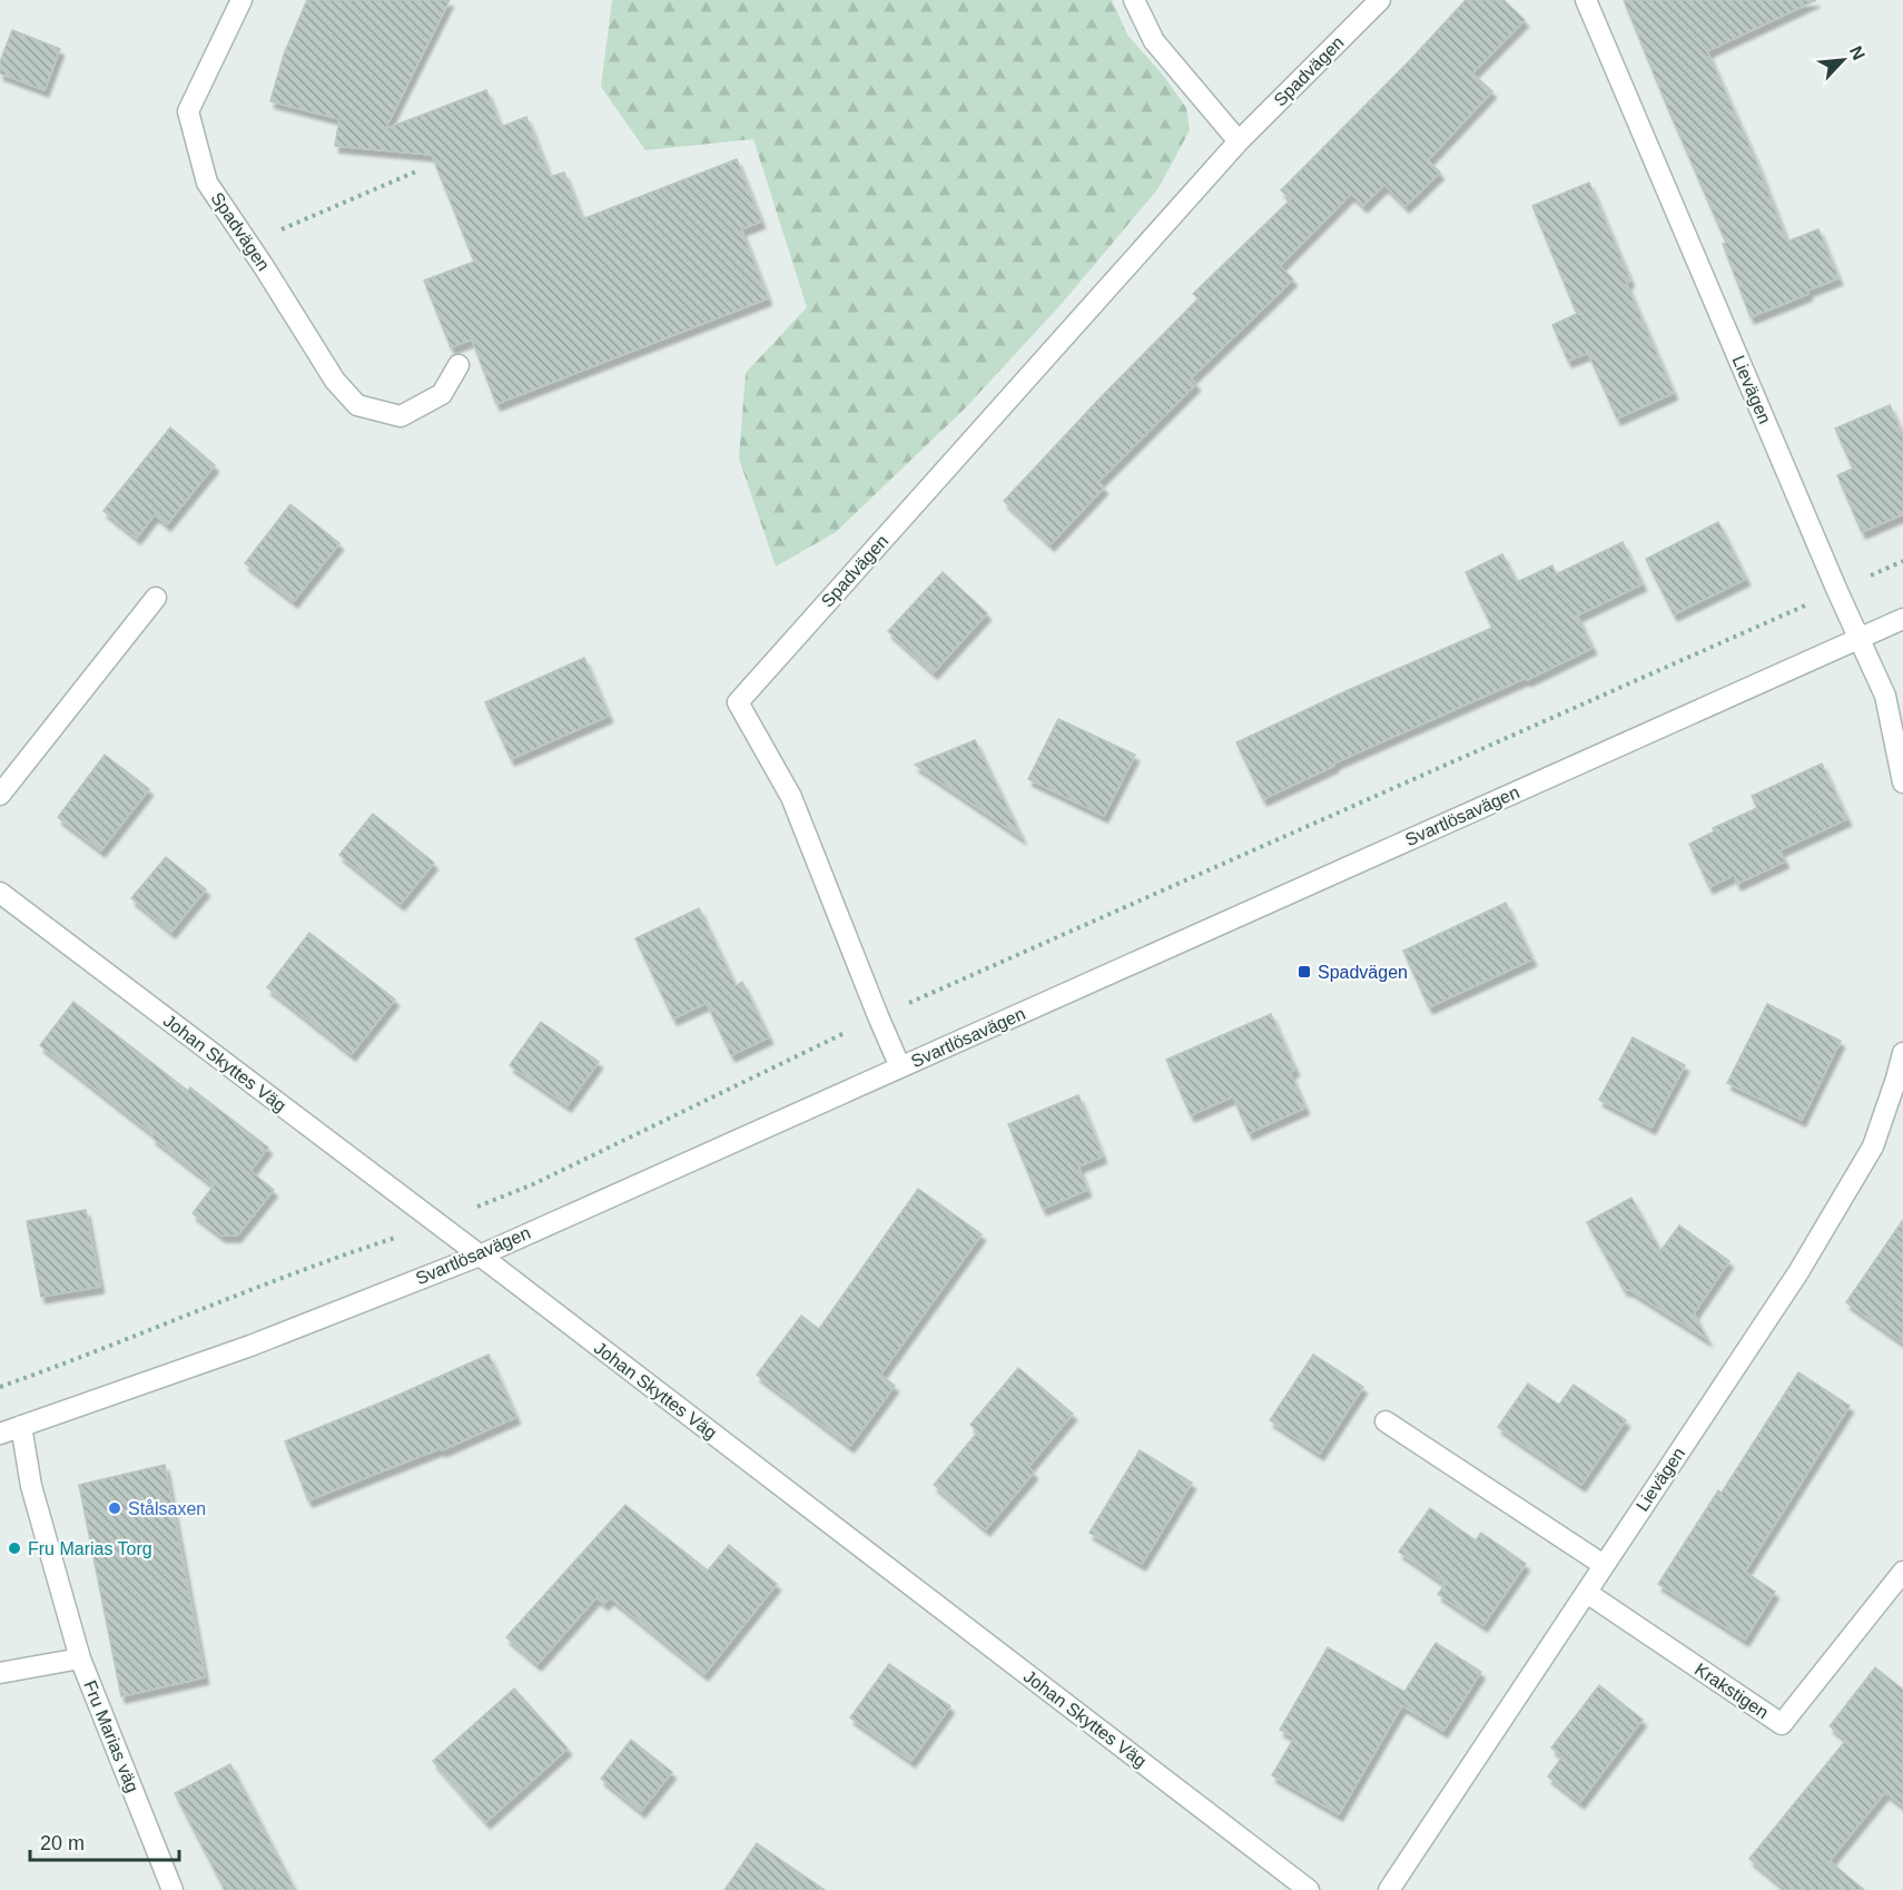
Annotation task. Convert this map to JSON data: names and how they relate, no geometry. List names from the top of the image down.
{
  "streets": {
    "street": [
      "Spadvägen",
      "Lievägen",
      "Svartlösavägen",
      "Johan Skyttes Väg",
      "Krakstigen",
      "Fru Marias väg"
    ]
  },
  "crossings": [
    ["Spadvägen", "Svartlösavägen"],
    ["Lievägen", "Svartlösavägen"],
    ["Lievägen", "Krakstigen"],
    ["Svartlösavägen", "Johan Skyttes Väg"]
  ],
  "places": {
    "transit": ["Spadvägen"],
    "other": ["Stålsaxen", "Fru Marias Torg"]
  },
  "scale_bar": "20 m",
  "north": "top right"
}
